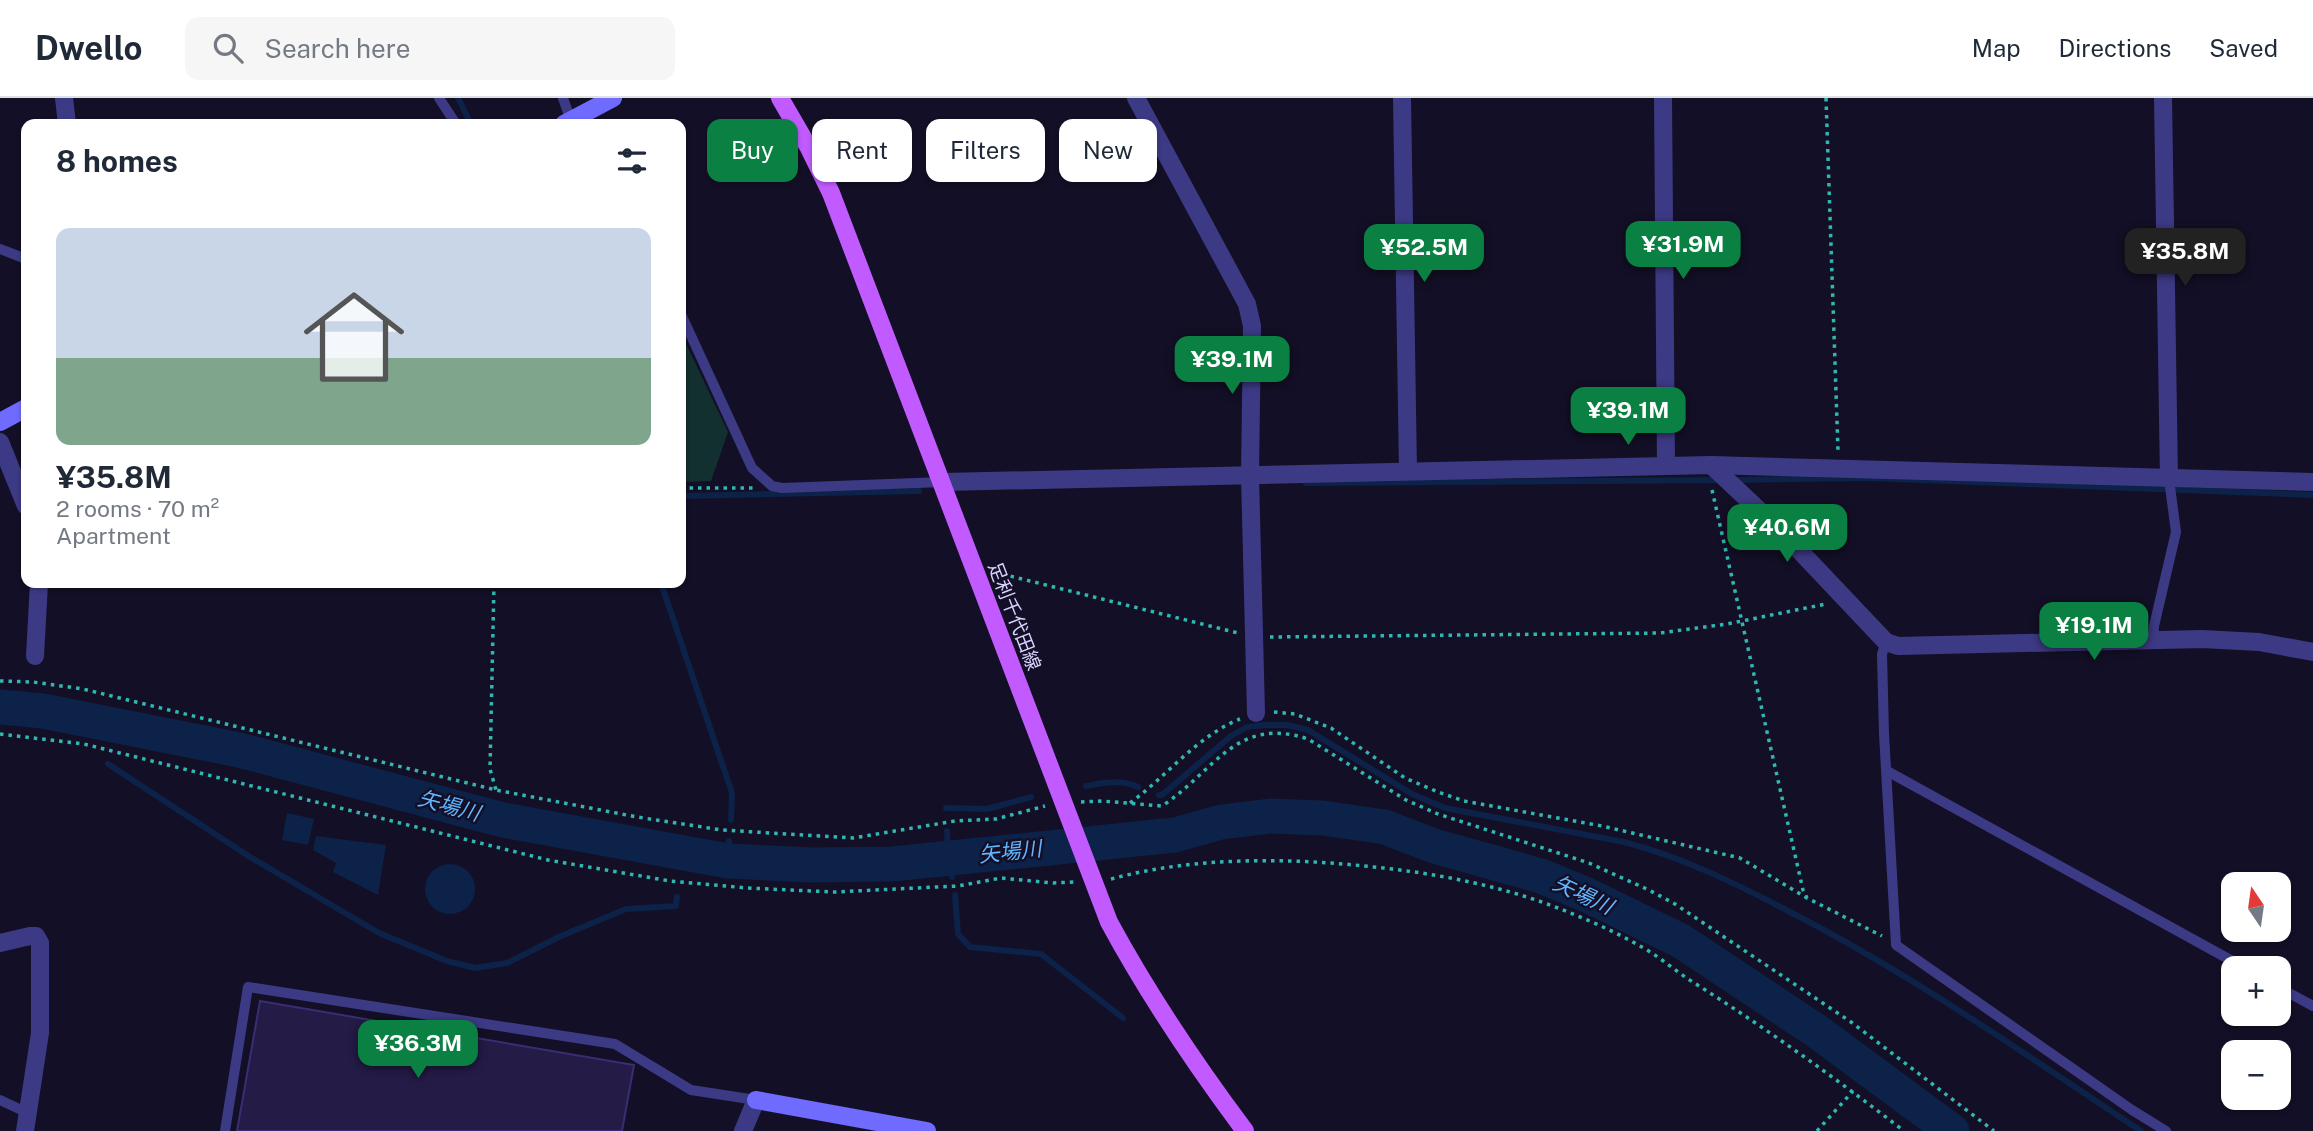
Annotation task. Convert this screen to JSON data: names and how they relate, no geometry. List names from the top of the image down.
{
  "streets": {
    "main road": ["足利千代田線"]
  },
  "water": ["矢場川"],
  "north": "top",
  "page": {
    "header": "Dwello",
    "search": "Search here",
    "nav": ["Map", "Directions", "Saved"],
    "chip": [
      "Buy",
      "Rent",
      "Filters",
      "New"
    ],
    "heading": "8 homes",
    "list": [
      {
        "name": "¥35.8M",
        "note": "2 rooms · 70 m² · Apartment"
      }
    ],
    "price": [
      "¥31.9M",
      "¥52.5M",
      "¥35.8M",
      "¥39.1M",
      "¥39.1M",
      "¥40.6M",
      "¥19.1M",
      "¥36.3M"
    ],
    "map_buttons": ["+", "−"]
  }
}
